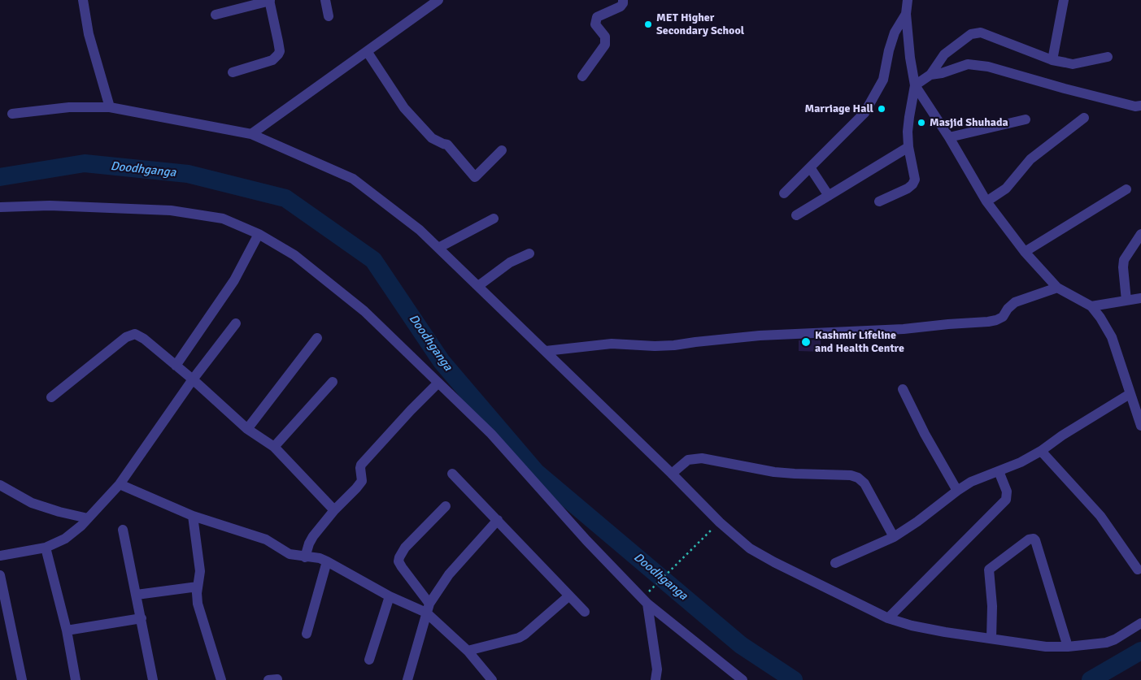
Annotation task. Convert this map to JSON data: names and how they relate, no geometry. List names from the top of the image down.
{
  "water": ["Doodhganga"],
  "places": [
    "MET Higher Secondary School",
    "Marriage Hall",
    "Masjid Shuhada",
    "Kashmir Lifeline and Health Centre"
  ]
}
